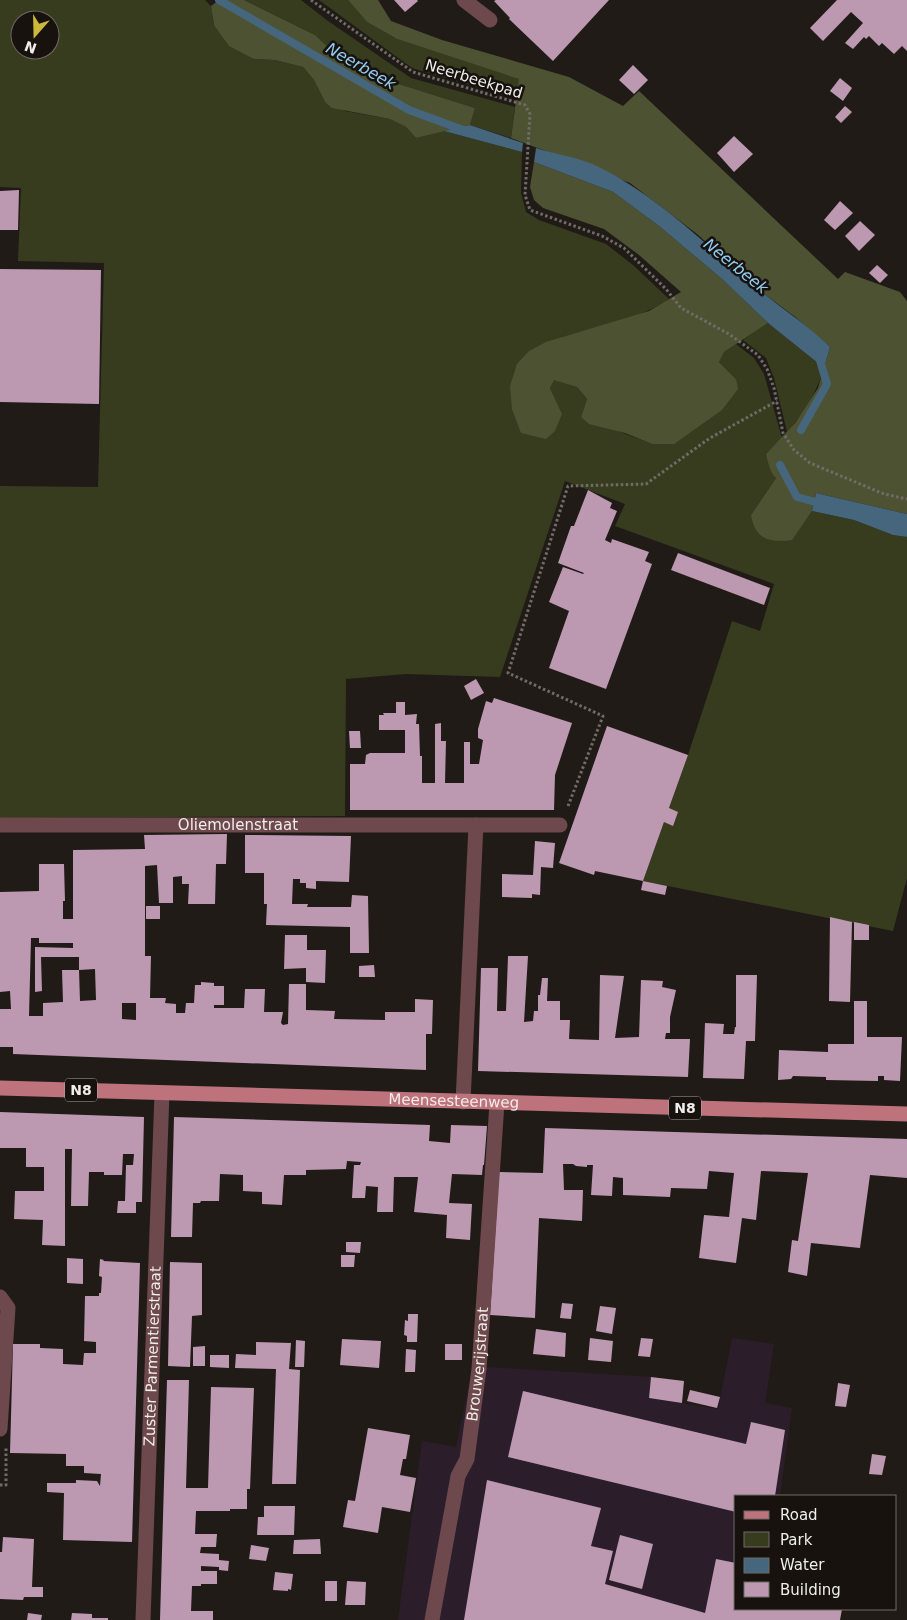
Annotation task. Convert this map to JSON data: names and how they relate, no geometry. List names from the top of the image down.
{
  "streets": {
    "main road": ["N8", "Meensesteenweg"],
    "street": ["Oliemolenstraat", "Zuster Parmentierstraat", "Brouwerijstraat"],
    "path": ["Neerbeekpad"]
  },
  "crossings": [
    ["Meensesteenweg", "Zuster Parmentierstraat"],
    ["Meensesteenweg", "Brouwerijstraat"]
  ],
  "water": ["Neerbeek"],
  "legend": [
    "Road",
    "Park",
    "Water",
    "Building"
  ],
  "north": "bottom"
}
